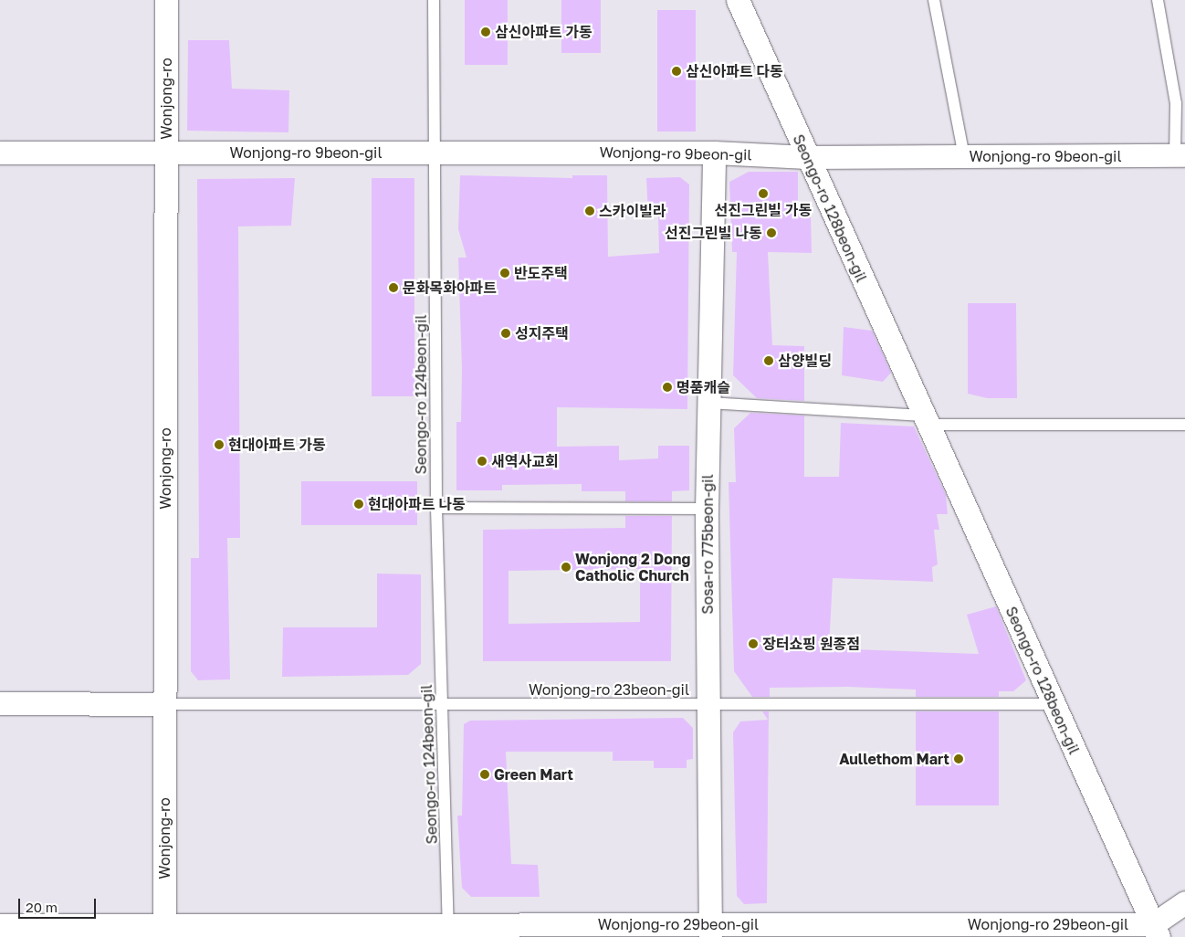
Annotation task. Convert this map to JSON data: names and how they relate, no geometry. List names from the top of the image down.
{
  "streets": {
    "street": [
      "Wonjong-ro",
      "Wonjong-ro 9beon-gil",
      "Seongo-ro 128beon-gil",
      "Sosa-ro 775beon-gil",
      "Wonjong-ro 29beon-gil"
    ],
    "lane": ["Seongo-ro 124beon-gil", "Wonjong-ro 23beon-gil"]
  },
  "crossings": [
    ["Wonjong-ro", "Wonjong-ro 9beon-gil"],
    ["Wonjong-ro", "Wonjong-ro 23beon-gil"],
    ["Wonjong-ro", "Wonjong-ro 29beon-gil"],
    ["Wonjong-ro 9beon-gil", "Seongo-ro 128beon-gil"],
    ["Wonjong-ro 9beon-gil", "Seongo-ro 124beon-gil"],
    ["Wonjong-ro 9beon-gil", "Sosa-ro 775beon-gil"],
    ["Seongo-ro 128beon-gil", "Wonjong-ro 23beon-gil"],
    ["Seongo-ro 128beon-gil", "Wonjong-ro 29beon-gil"],
    ["Seongo-ro 124beon-gil", "Wonjong-ro 23beon-gil"],
    ["Seongo-ro 124beon-gil", "Wonjong-ro 29beon-gil"],
    ["Sosa-ro 775beon-gil", "Wonjong-ro 23beon-gil"],
    ["Sosa-ro 775beon-gil", "Wonjong-ro 29beon-gil"]
  ],
  "places": [
    "삼신아파트 가동",
    "삼신아파트 다동",
    "선진그린빌 가동",
    "스카이빌라",
    "선진그린빌 나동",
    "반도주택",
    "문화목화아파트",
    "성지주택",
    "삼양빌딩",
    "명품캐슬",
    "현대아파트 가동",
    "새역사교회",
    "현대아파트 나동",
    "Wonjong 2 Dong Catholic Church",
    "장터쇼핑 원종점",
    "Aullethom Mart",
    "Green Mart"
  ],
  "scale_bar": "20 m"
}
